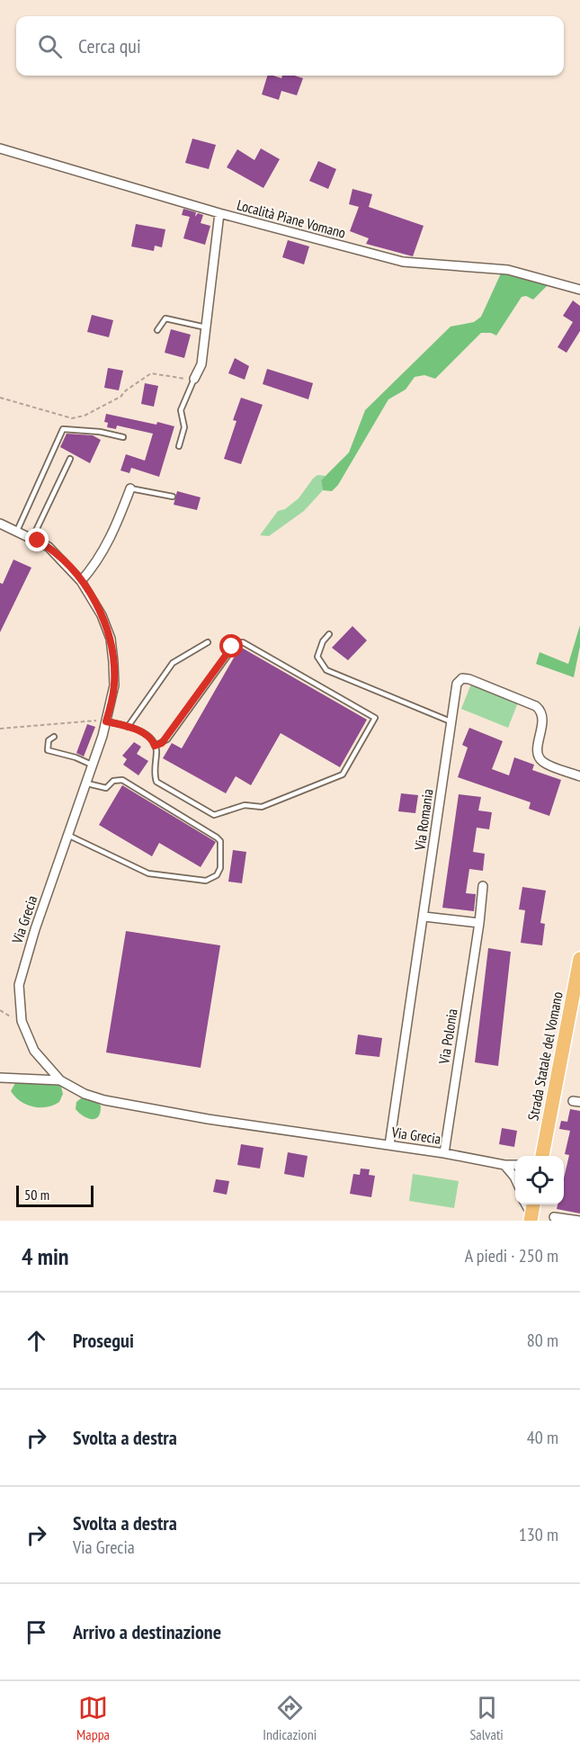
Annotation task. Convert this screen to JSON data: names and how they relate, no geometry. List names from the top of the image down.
{
  "streets": {
    "main road": ["Strada Statale del Vomano"],
    "street": [
      "Località Piane Vomano",
      "Via Romania",
      "Via Grecia",
      "Via Polonia"
    ]
  },
  "crossings": [
    ["Via Romania", "Via Grecia"],
    ["Via Grecia", "Via Polonia"]
  ],
  "scale_bar": "50 m",
  "page": {
    "search": "Cerca qui",
    "scale": "50 m",
    "heading": ["4 min", "A piedi · 250 m"],
    "list": [
      ["Prosegui", "80 m"],
      ["Svolta a destra", "40 m"],
      ["Svolta a destra", "Via Grecia", "130 m"],
      "Arrivo a destinazione"
    ],
    "nav": ["Mappa", "Indicazioni", "Salvati"]
  }
}
